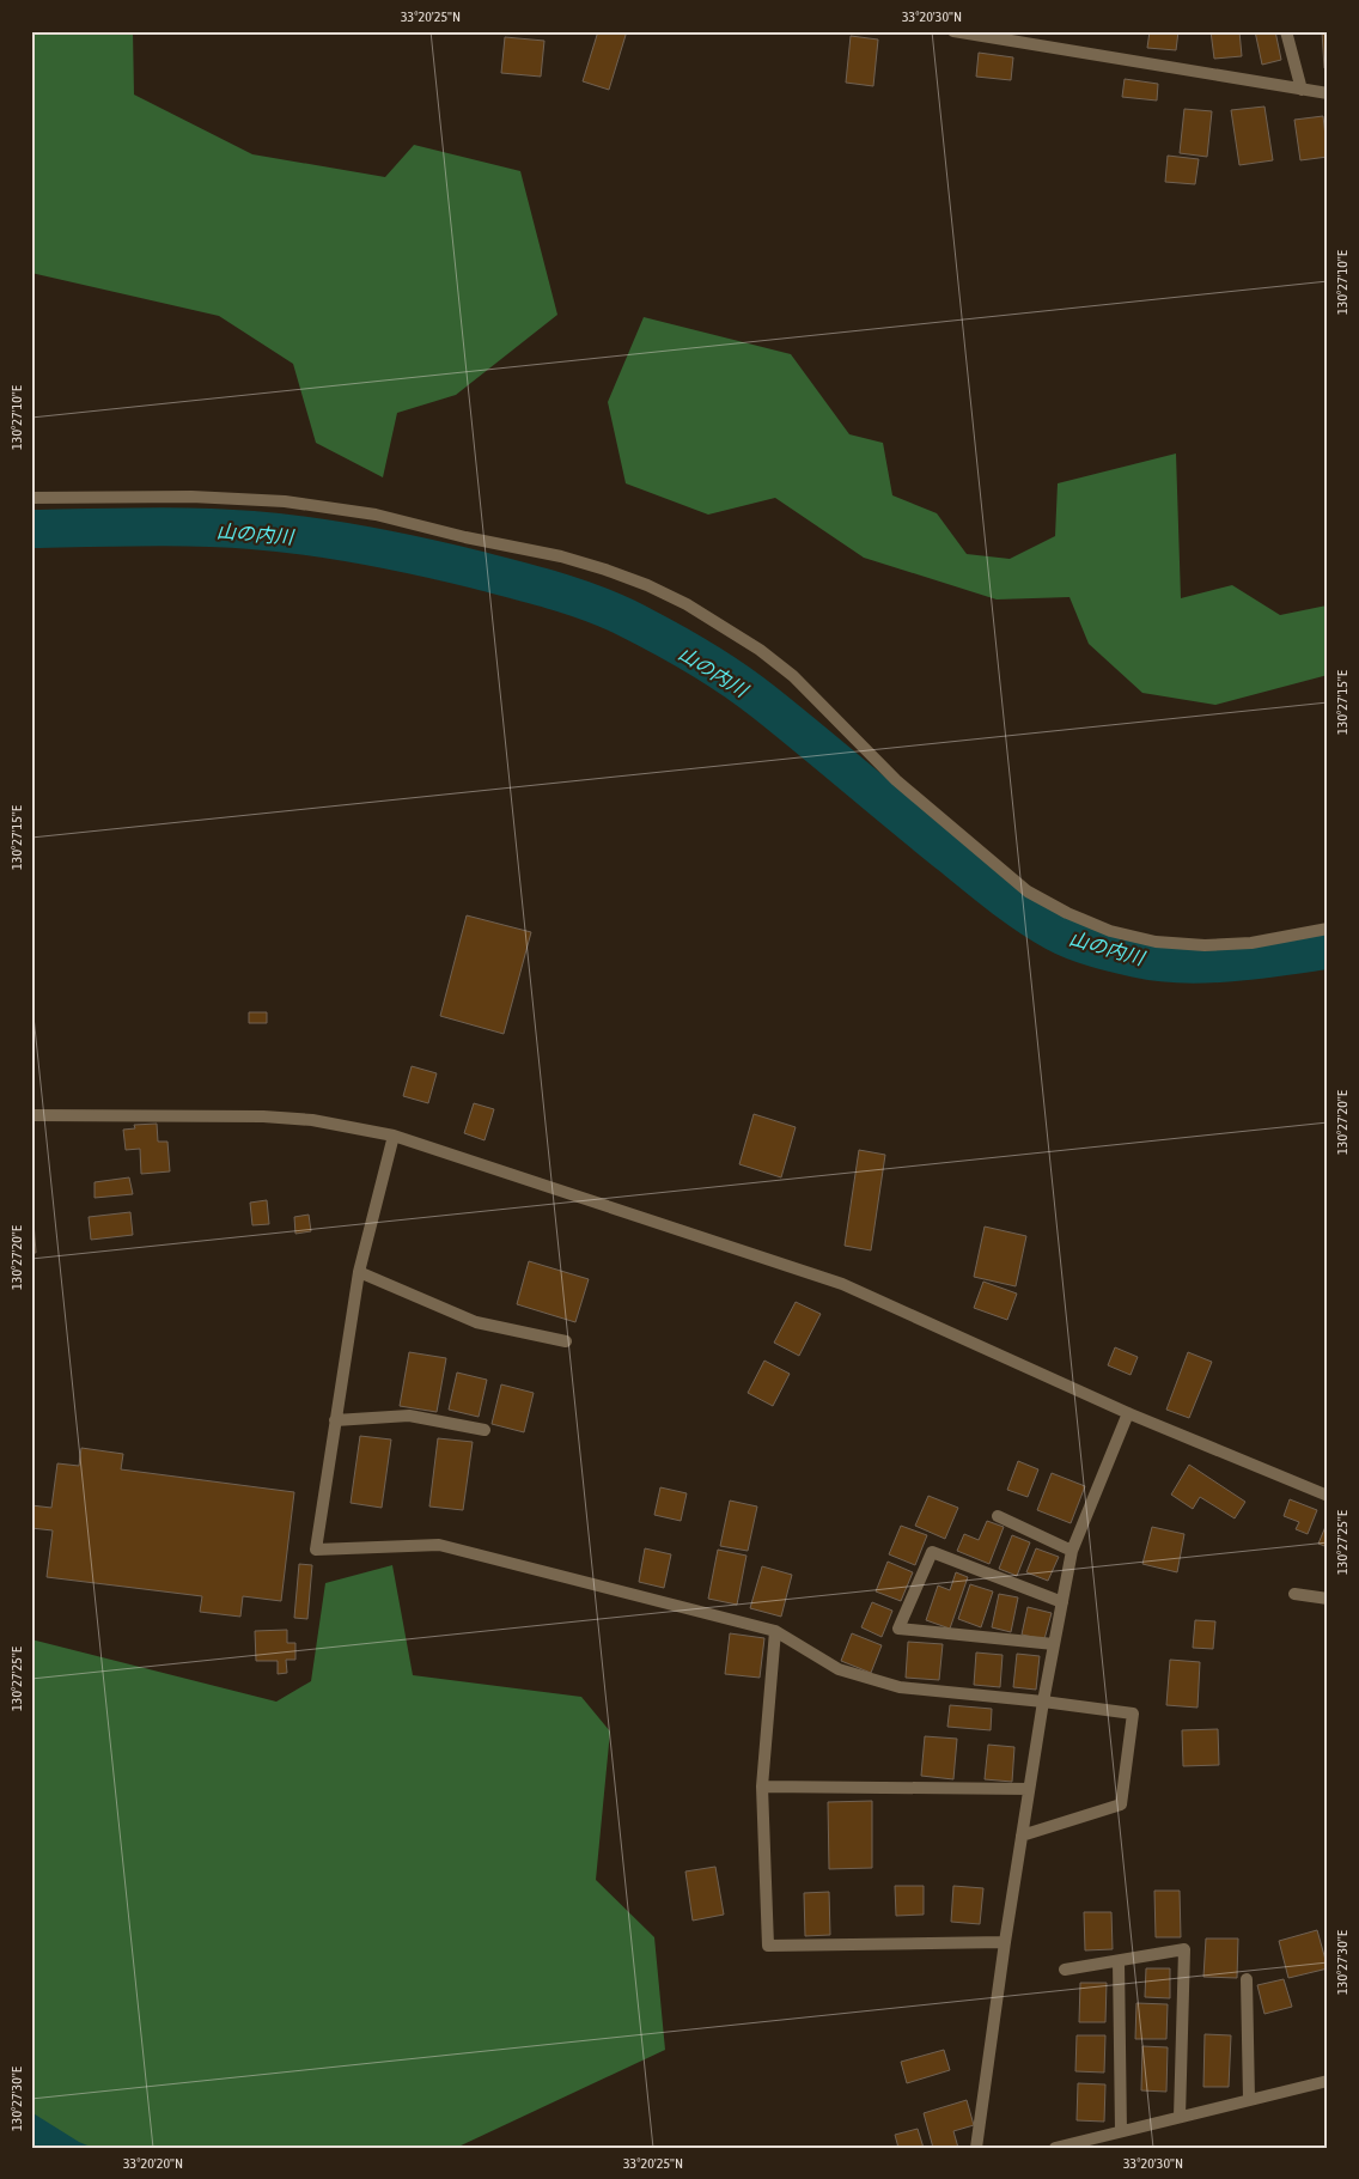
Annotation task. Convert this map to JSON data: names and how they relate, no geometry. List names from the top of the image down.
{
  "water": ["山の内川"],
  "coordinates": [
    "33°20'25\"N",
    "33°20'30\"N",
    "130°27'10\"E",
    "130°27'15\"E",
    "130°27'20\"E",
    "130°27'25\"E",
    "130°27'30\"E",
    "33°20'20\"N"
  ]
}
